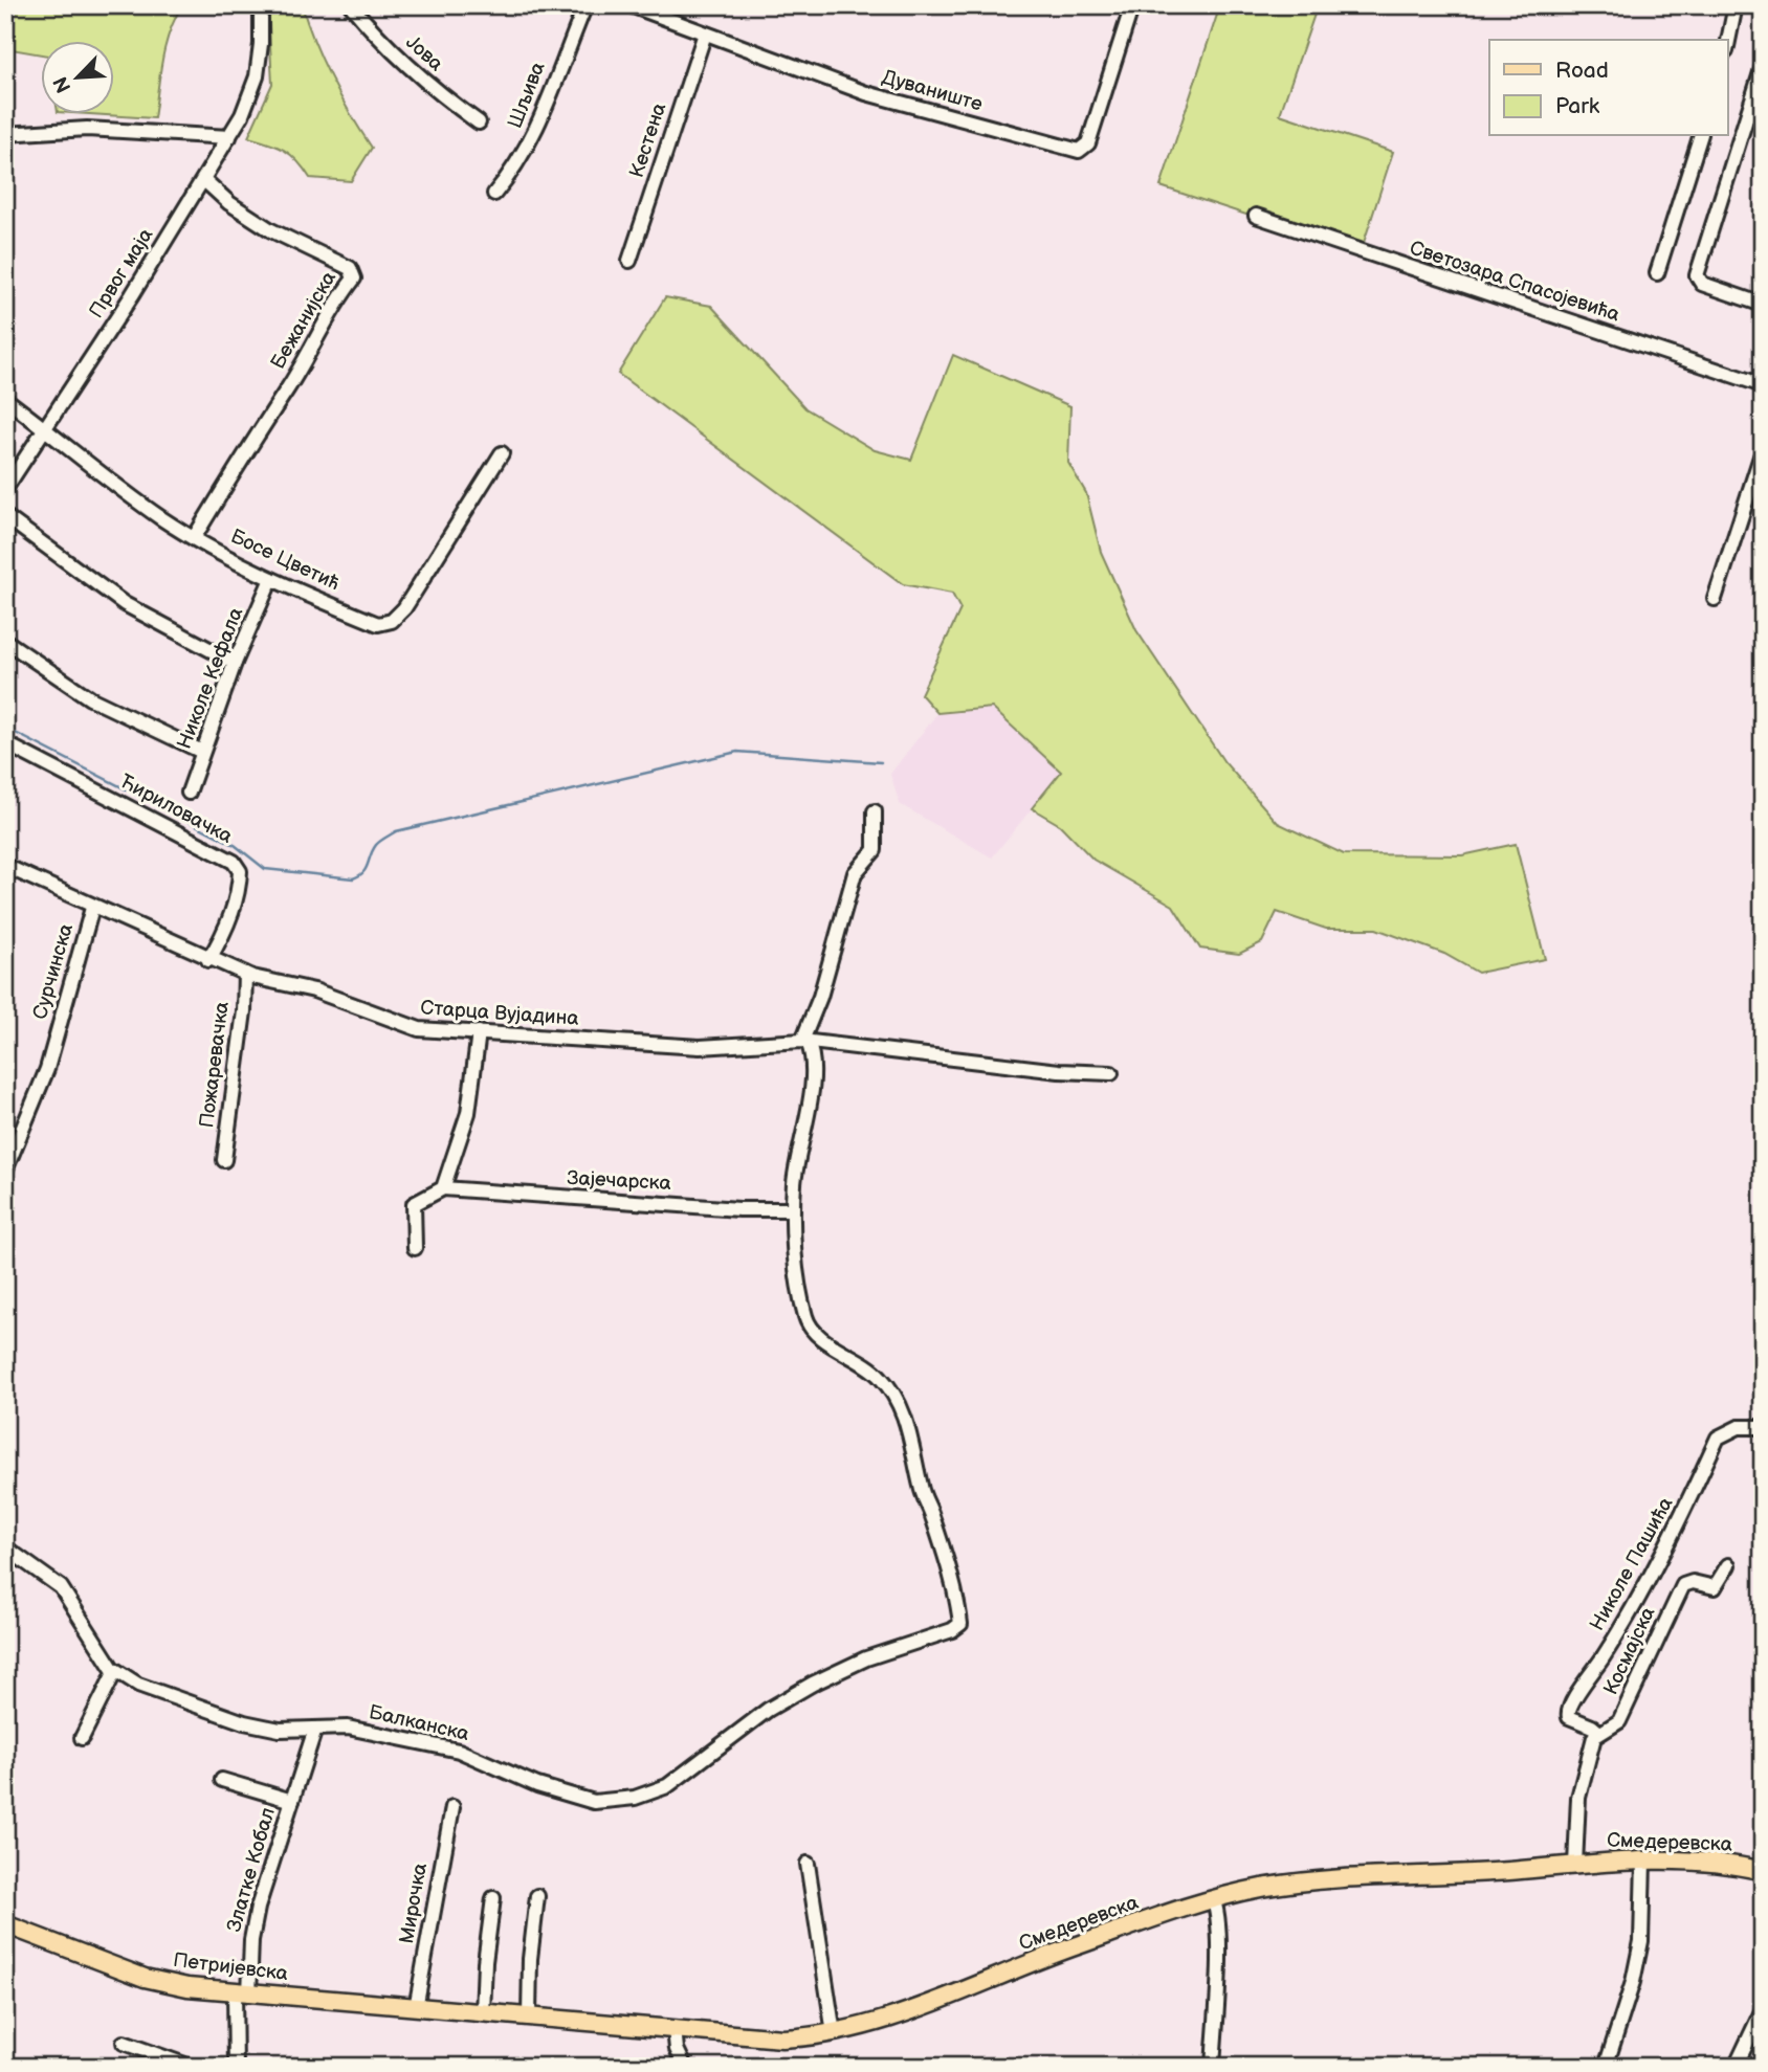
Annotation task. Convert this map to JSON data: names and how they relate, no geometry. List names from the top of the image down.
{
  "streets": {
    "main road": ["Смедеревска", "Петријевска"],
    "street": [
      "Јова",
      "Дуваниште",
      "Шљива",
      "Кестена",
      "Првог маја",
      "Светозара Спасојевића",
      "Бежанијска",
      "Босе Цветић",
      "Николе Кефала",
      "Ћириловачка",
      "Сурчинска",
      "Старца Вујадина",
      "Пожаревачка",
      "Зајечарска",
      "Николе Пашића",
      "Космајска",
      "Балканска",
      "Златке Кобал",
      "Мирочка"
    ]
  },
  "crossings": [
    ["Дуваниште", "Кестена"],
    ["Првог маја", "Бежанијска"],
    ["Првог маја", "Босе Цветић"],
    ["Бежанијска", "Босе Цветић"],
    ["Босе Цветић", "Николе Кефала"],
    ["Ћириловачка", "Старца Вујадина"],
    ["Сурчинска", "Старца Вујадина"],
    ["Старца Вујадина", "Пожаревачка"],
    ["Зајечарска", "Балканска"],
    ["Николе Пашића", "Космајска"],
    ["Балканска", "Златке Кобал"],
    ["Смедеревска", "Мирочка"],
    ["Смедеревска", "Петријевска"],
    ["Златке Кобал", "Петријевска"],
    ["Мирочка", "Петријевска"]
  ],
  "legend": ["Road", "Park"],
  "north": "bottom left"
}
